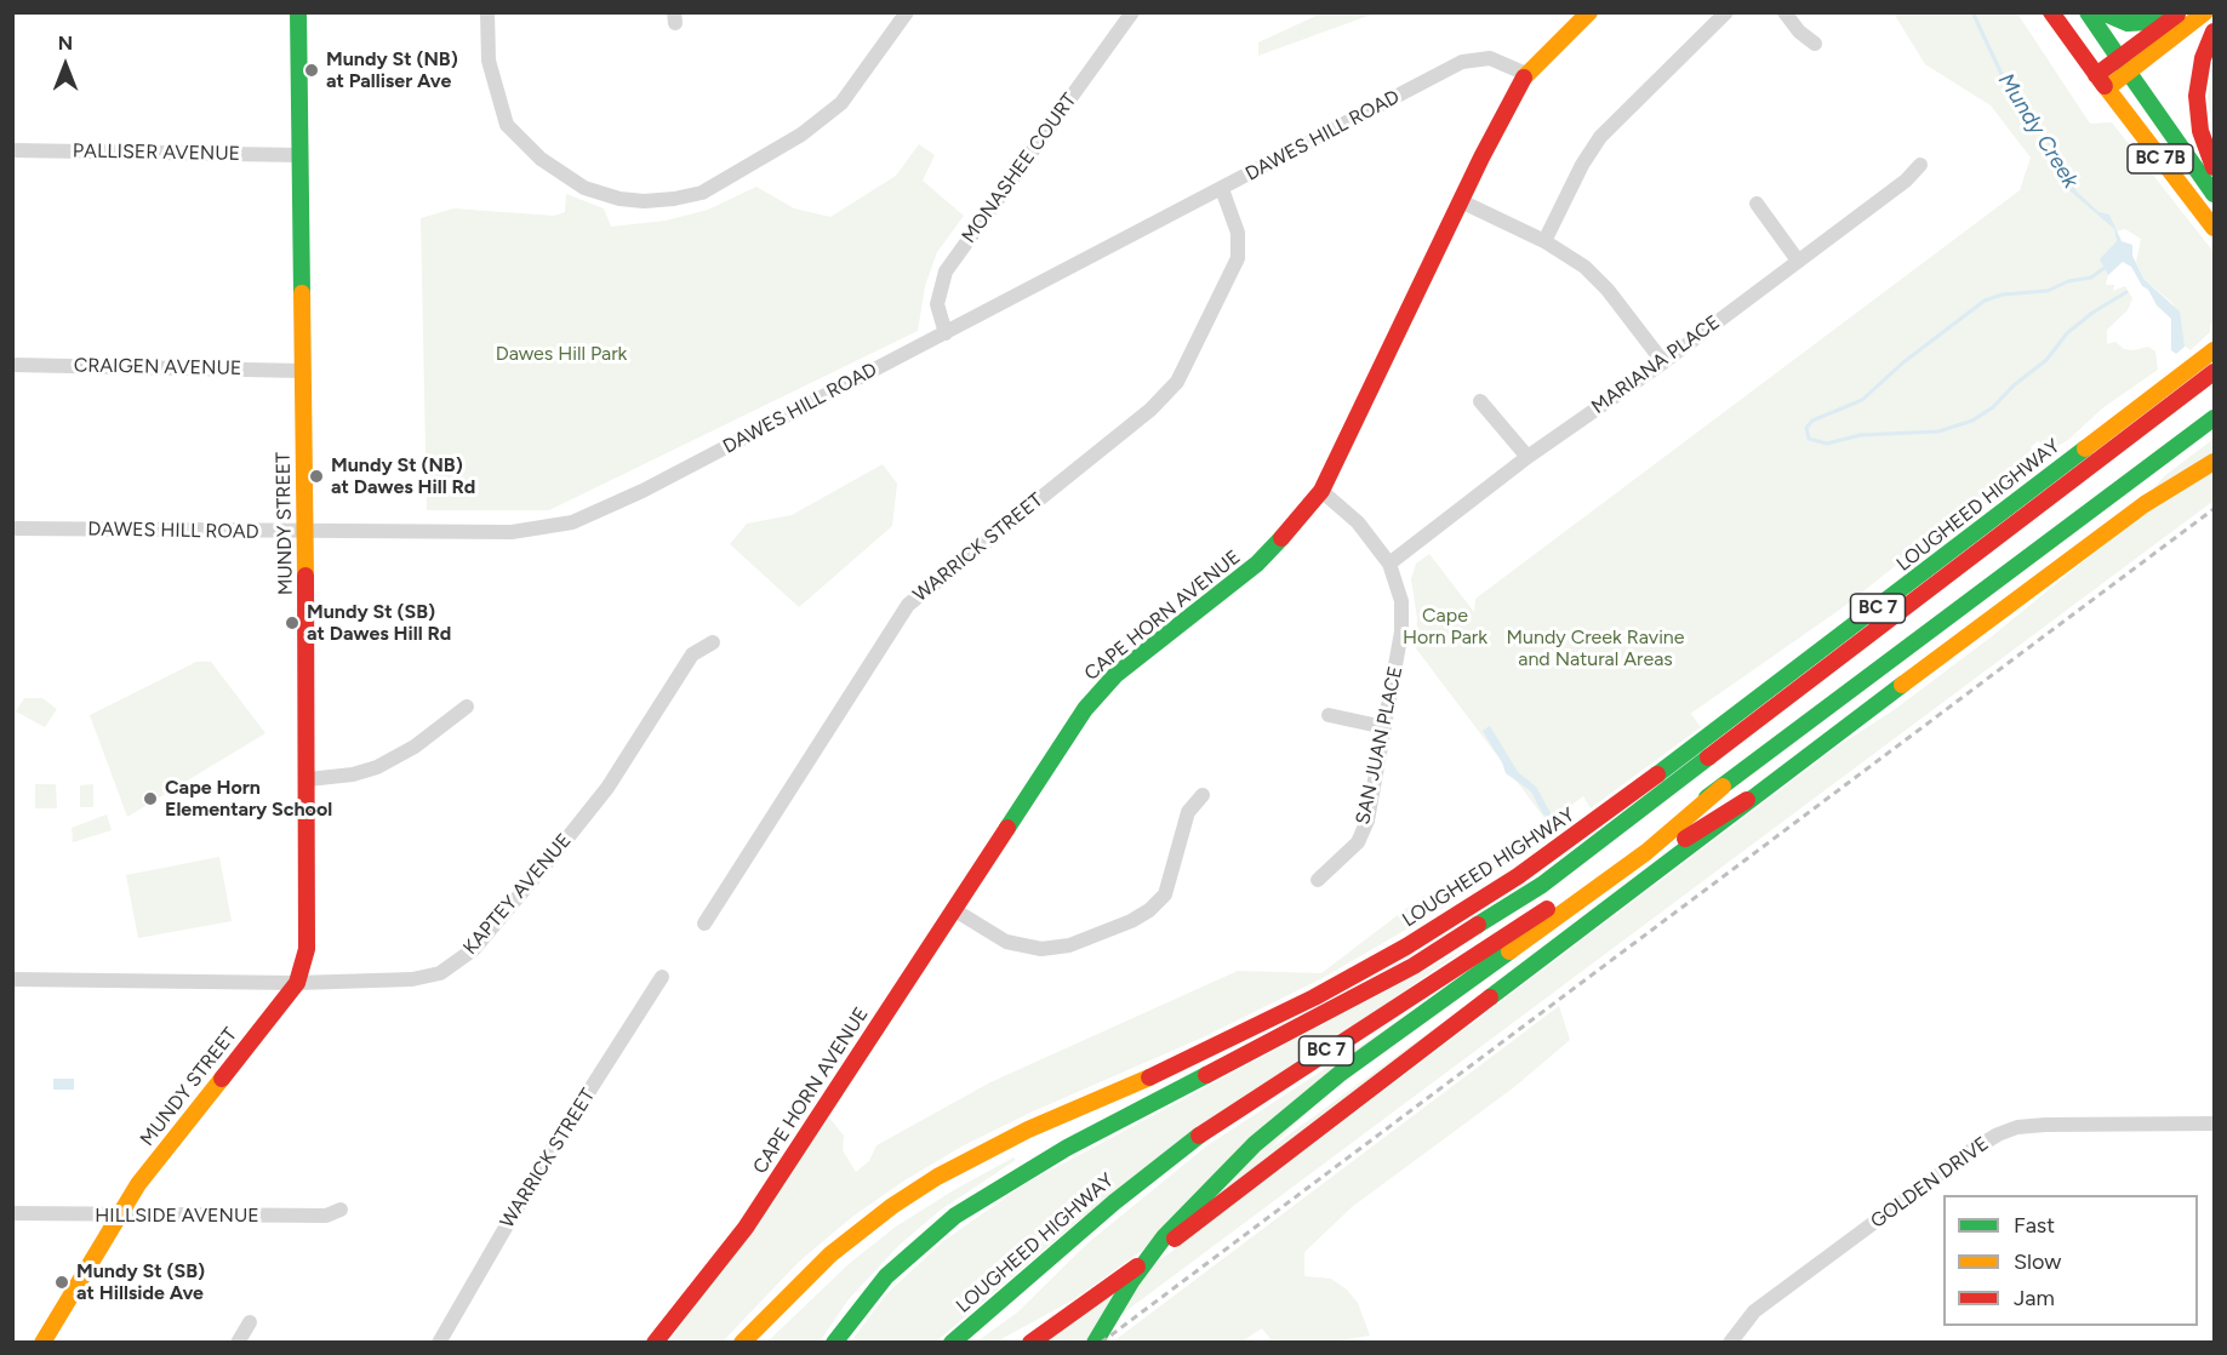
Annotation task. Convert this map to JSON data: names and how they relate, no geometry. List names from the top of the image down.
{
  "streets": {
    "main road": [
      "BC 7B",
      "LOUGHEED HIGHWAY",
      "MUNDY STREET",
      "BC 7",
      "CAPE HORN AVENUE"
    ],
    "street": [
      "DAWES HILL ROAD",
      "PALLISER AVENUE",
      "MONASHEE COURT",
      "MARIANA PLACE",
      "CRAIGEN AVENUE",
      "WARRICK STREET",
      "SAN JUAN PLACE",
      "KAPTEY AVENUE",
      "GOLDEN DRIVE",
      "HILLSIDE AVENUE"
    ]
  },
  "crossings": [
    ["DAWES HILL ROAD", "MONASHEE COURT"],
    ["DAWES HILL ROAD", "MUNDY STREET"],
    ["DAWES HILL ROAD", "WARRICK STREET"],
    ["DAWES HILL ROAD", "CAPE HORN AVENUE"],
    ["PALLISER AVENUE", "MUNDY STREET"],
    ["MARIANA PLACE", "SAN JUAN PLACE"],
    ["CRAIGEN AVENUE", "MUNDY STREET"],
    ["MUNDY STREET", "KAPTEY AVENUE"],
    ["MUNDY STREET", "HILLSIDE AVENUE"],
    ["CAPE HORN AVENUE", "SAN JUAN PLACE"]
  ],
  "water": ["Mundy Creek"],
  "parks": ["Dawes Hill Park", "Cape Horn Park", "Mundy Creek Ravine and Natural Areas"],
  "places": [
    "Mundy St (NB) at Palliser Ave",
    "Mundy St (NB) at Dawes Hill Rd",
    "Mundy St (SB) at Dawes Hill Rd",
    "Cape Horn Elementary School",
    "Mundy St (SB) at Hillside Ave"
  ],
  "legend": ["Fast", "Slow", "Jam"],
  "north": "top"
}
